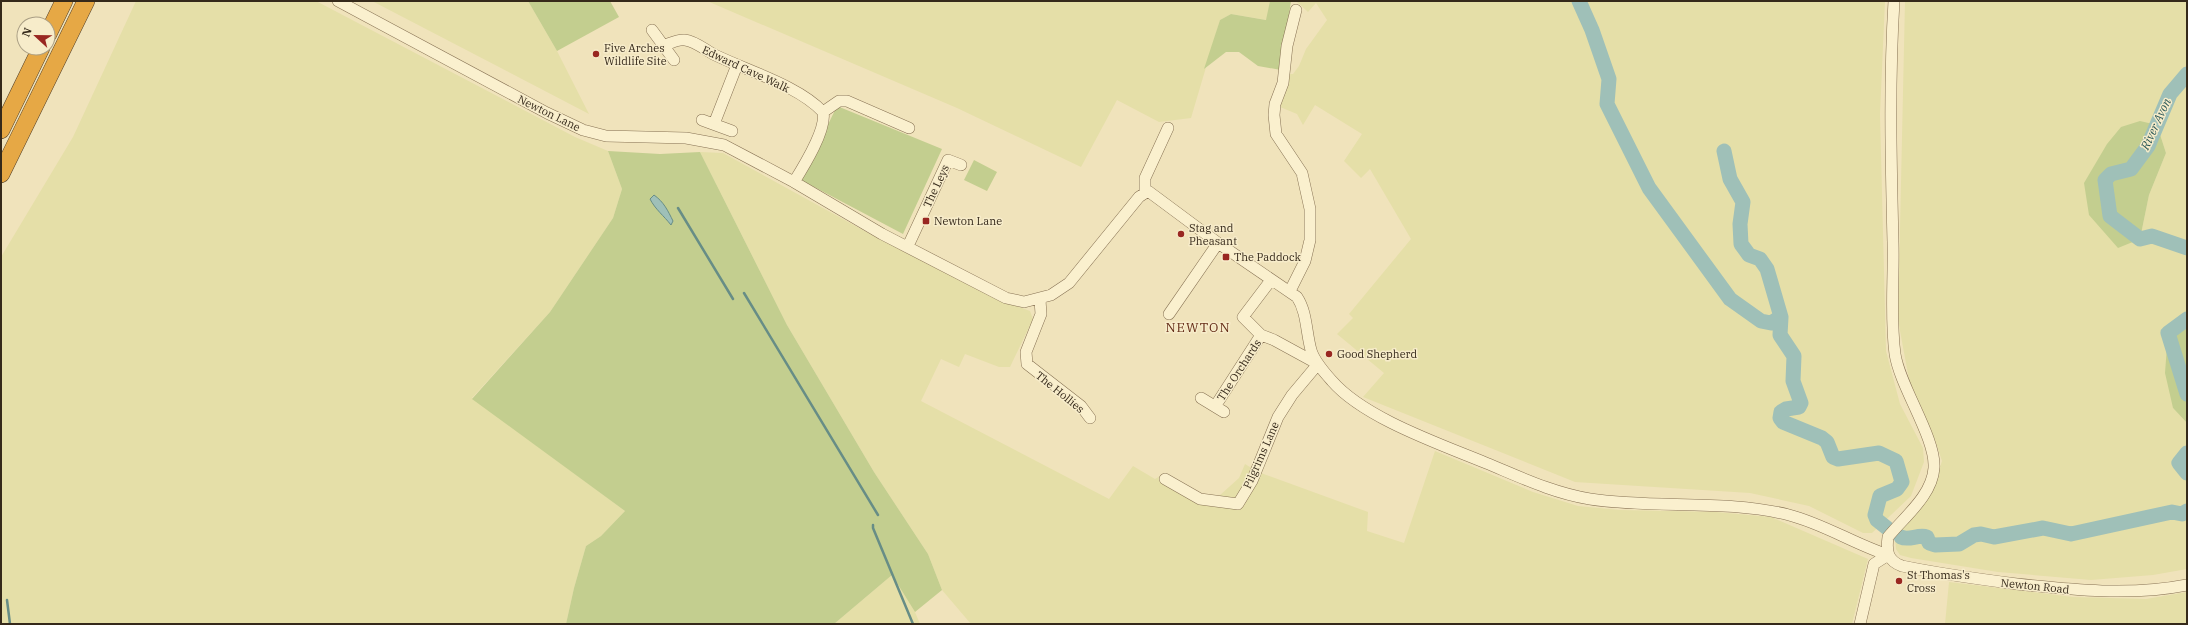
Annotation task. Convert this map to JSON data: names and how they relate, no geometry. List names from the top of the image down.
{
  "streets": {
    "street": [
      "Edward Cave Walk",
      "Newton Lane",
      "The Leys",
      "The Orchards",
      "The Hollies",
      "Pilgrims Lane",
      "Newton Road"
    ]
  },
  "crossings": [
    ["Newton Lane", "The Leys"],
    ["Newton Lane", "The Hollies"],
    ["Pilgrims Lane", "Newton Road"]
  ],
  "districts": ["NEWTON"],
  "water": ["River Avon"],
  "places": {
    "other": [
      "Five Arches Wildlife Site",
      "Stag and Pheasant",
      "Good Shepherd",
      "St Thomas's Cross"
    ],
    "transit": ["Newton Lane", "The Paddock"]
  },
  "north": "left"
}
